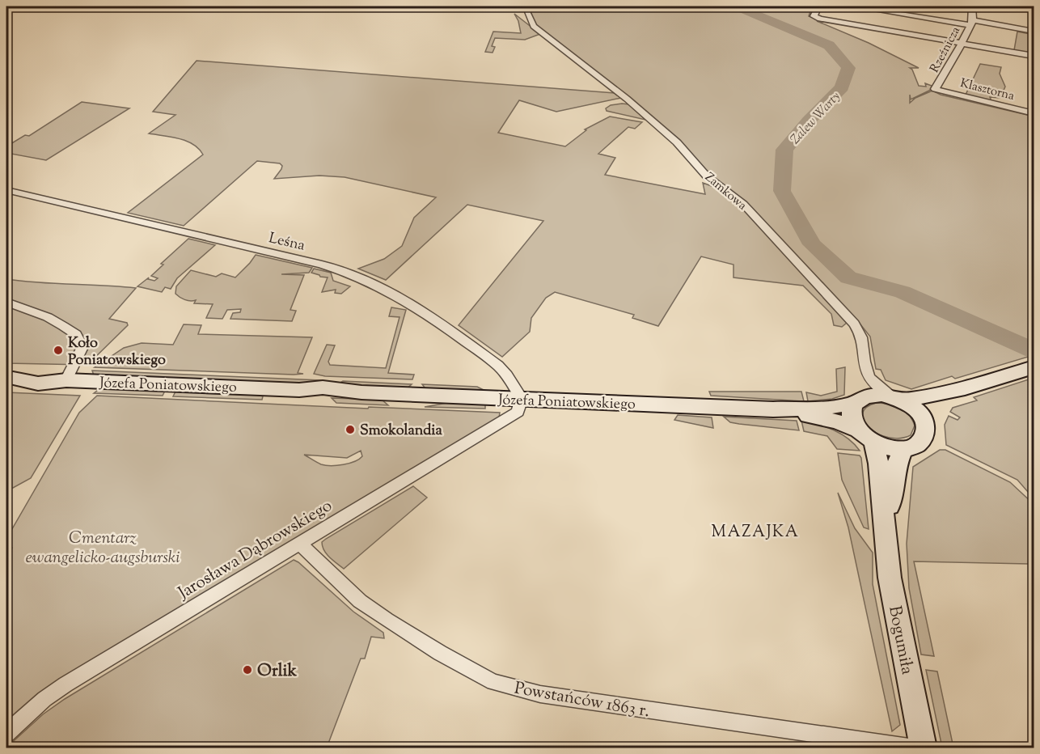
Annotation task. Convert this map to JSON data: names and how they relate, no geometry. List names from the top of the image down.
{
  "streets": {
    "street": [
      "Rzeźnicza",
      "Klasztorna",
      "Zamkowa",
      "Leśna",
      "Józefa Poniatowskiego",
      "Jarosława Dąbrowskiego",
      "Bogumiła",
      "Powstańców 1863 r."
    ]
  },
  "crossings": [
    ["Rzeźnicza", "Klasztorna"],
    ["Zamkowa", "Józefa Poniatowskiego"],
    ["Zamkowa", "Bogumiła"],
    ["Leśna", "Józefa Poniatowskiego"],
    ["Leśna", "Jarosława Dąbrowskiego"],
    ["Józefa Poniatowskiego", "Jarosława Dąbrowskiego"],
    ["Józefa Poniatowskiego", "Bogumiła"],
    ["Jarosława Dąbrowskiego", "Powstańców 1863 r."]
  ],
  "districts": ["MAZAJKA"],
  "water": ["Zalew Warty"],
  "parks": ["Cmentarz ewangelicko-augsburski"],
  "places": ["Koło Poniatowskiego", "Smokolandia", "Orlik"]
}
